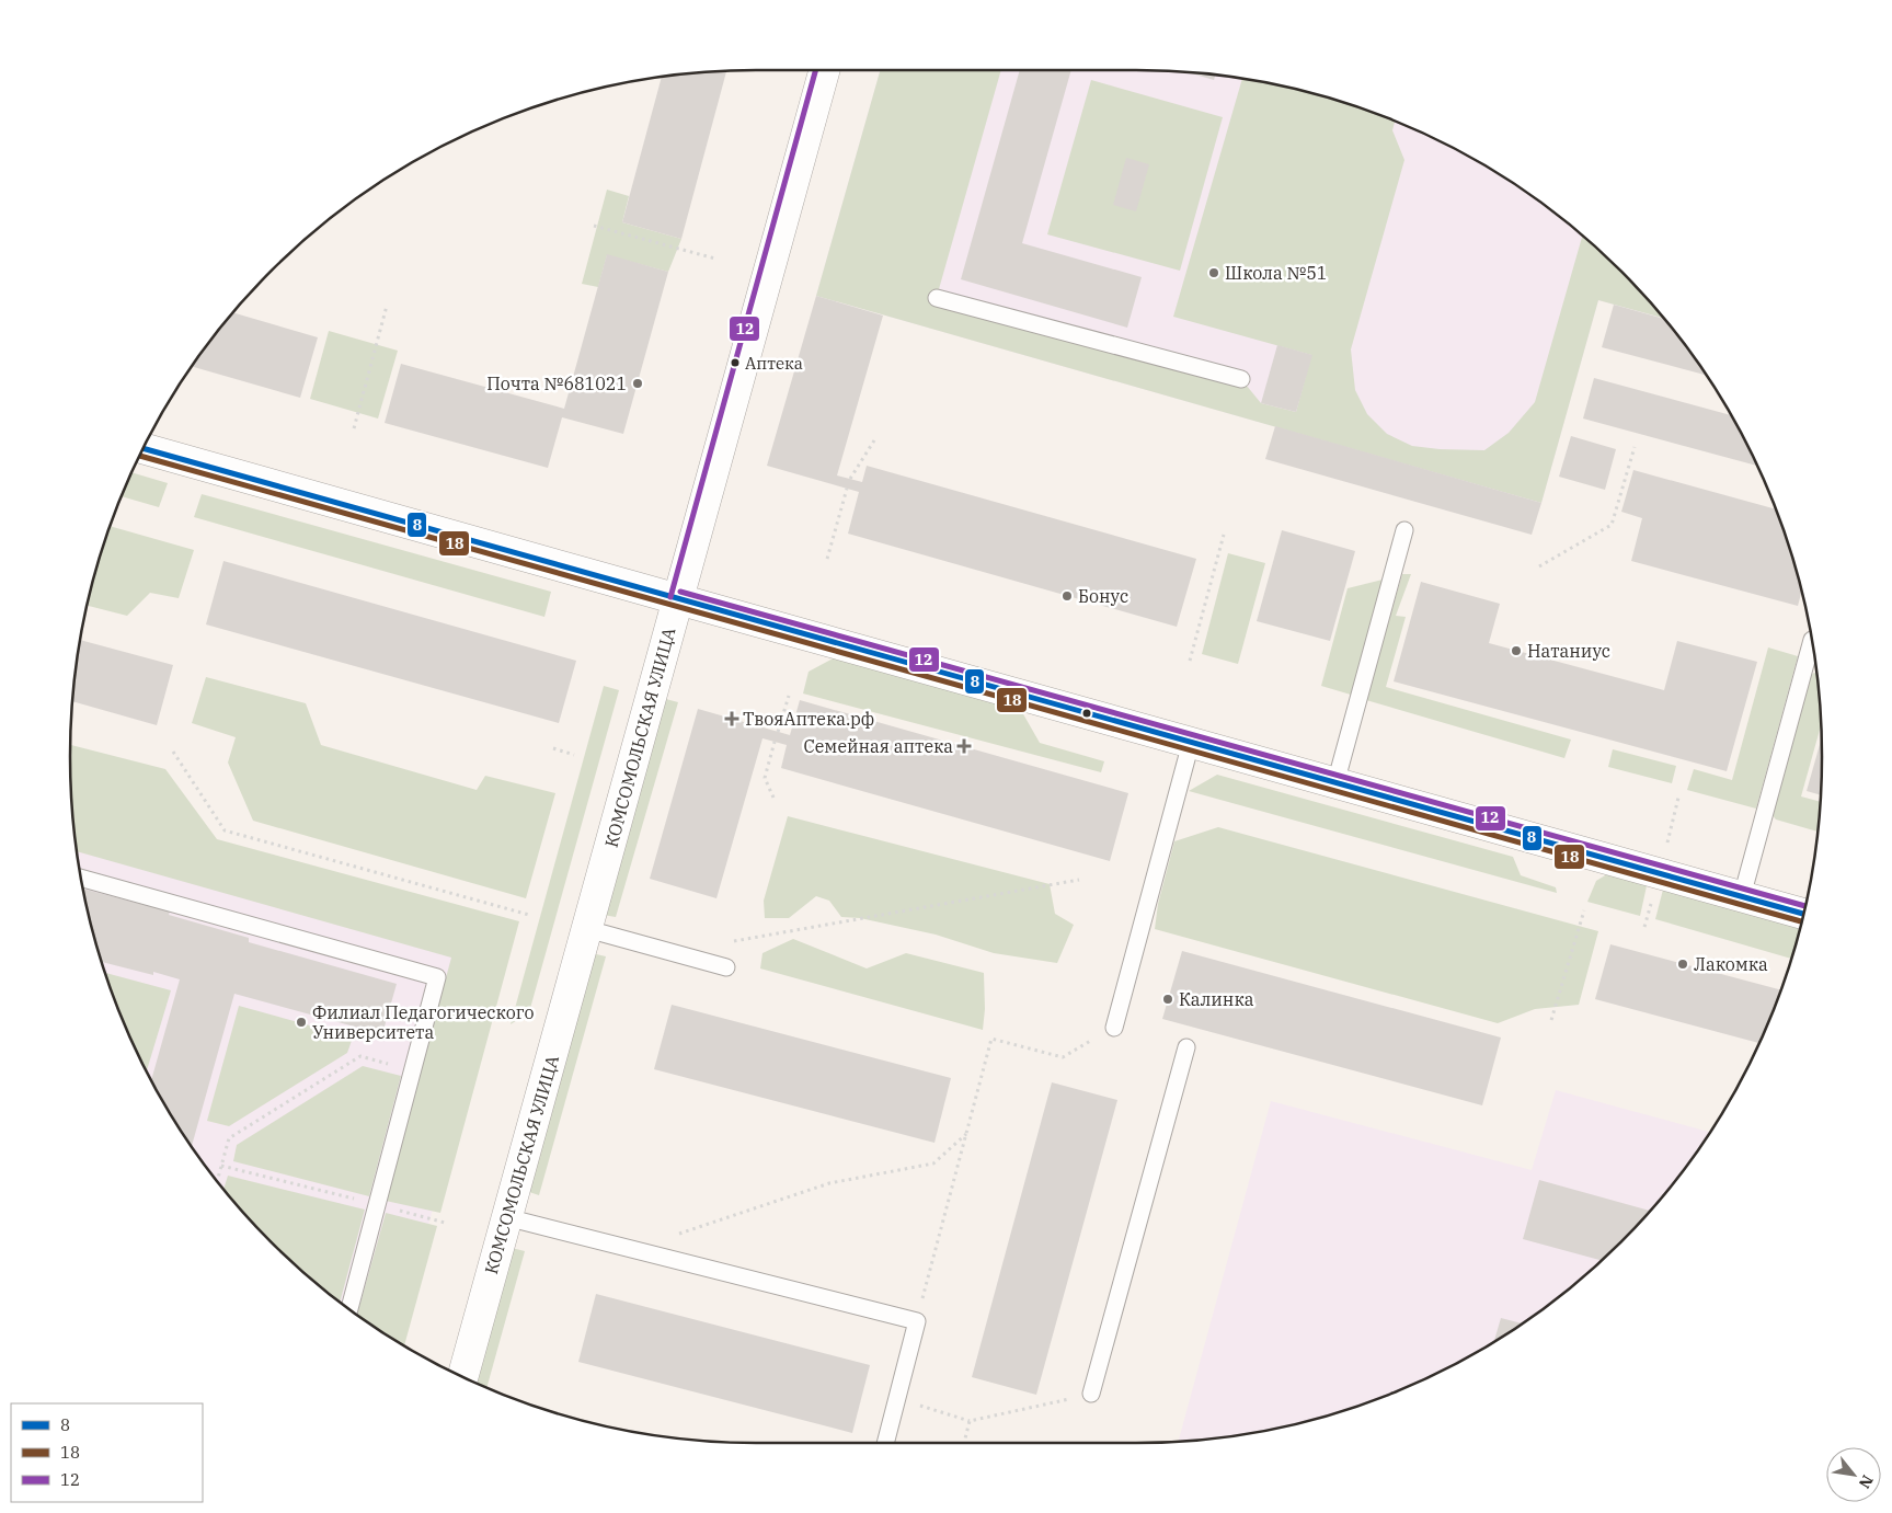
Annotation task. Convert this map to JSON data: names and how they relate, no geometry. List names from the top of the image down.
{
  "streets": {
    "street": ["КОМСОМОЛЬСКАЯ УЛИЦА"]
  },
  "places": {
    "other": [
      "Школа №51",
      "Аптека",
      "Почта №681021",
      "Бонус",
      "Натаниус",
      "Лакомка",
      "Калинка",
      "Филиал Педагогического Университета"
    ],
    "health": ["ТвояАптека.рф", "Семейная аптека"]
  },
  "lines": ["transit line 12", "transit line 8", "transit line 18"],
  "legend": ["8", "18", "12"],
  "north": "bottom right"
}
